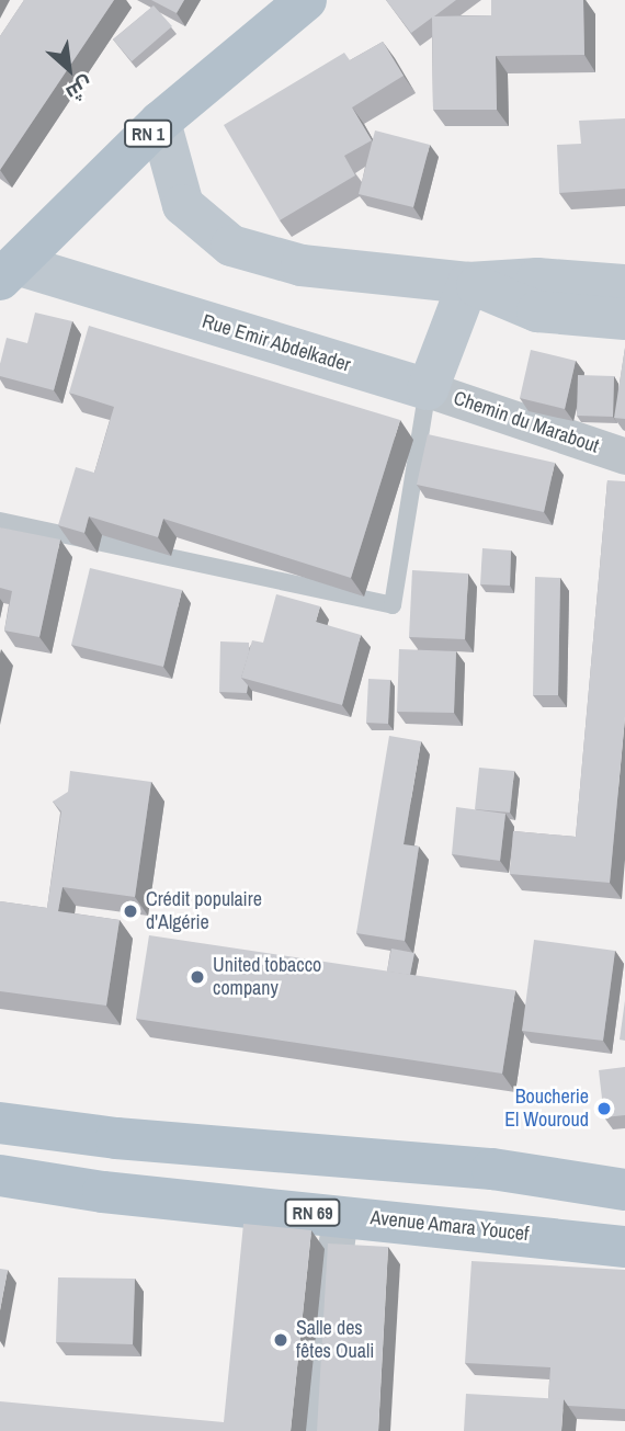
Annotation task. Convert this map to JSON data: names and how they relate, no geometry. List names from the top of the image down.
{
  "streets": {
    "main road": ["RN 1", "RN 69", "Avenue Amara Youcef"],
    "street": ["Rue Emir Abdelkader", "Chemin du Marabout"]
  },
  "crossings": [
    ["RN 1", "Rue Emir Abdelkader"],
    ["Rue Emir Abdelkader", "Chemin du Marabout"]
  ],
  "places": [
    "Crédit populaire d'Algérie",
    "United tobacco company",
    "Boucherie El Wouroud",
    "Salle des fêtes Ouali"
  ],
  "north": "bottom right"
}
